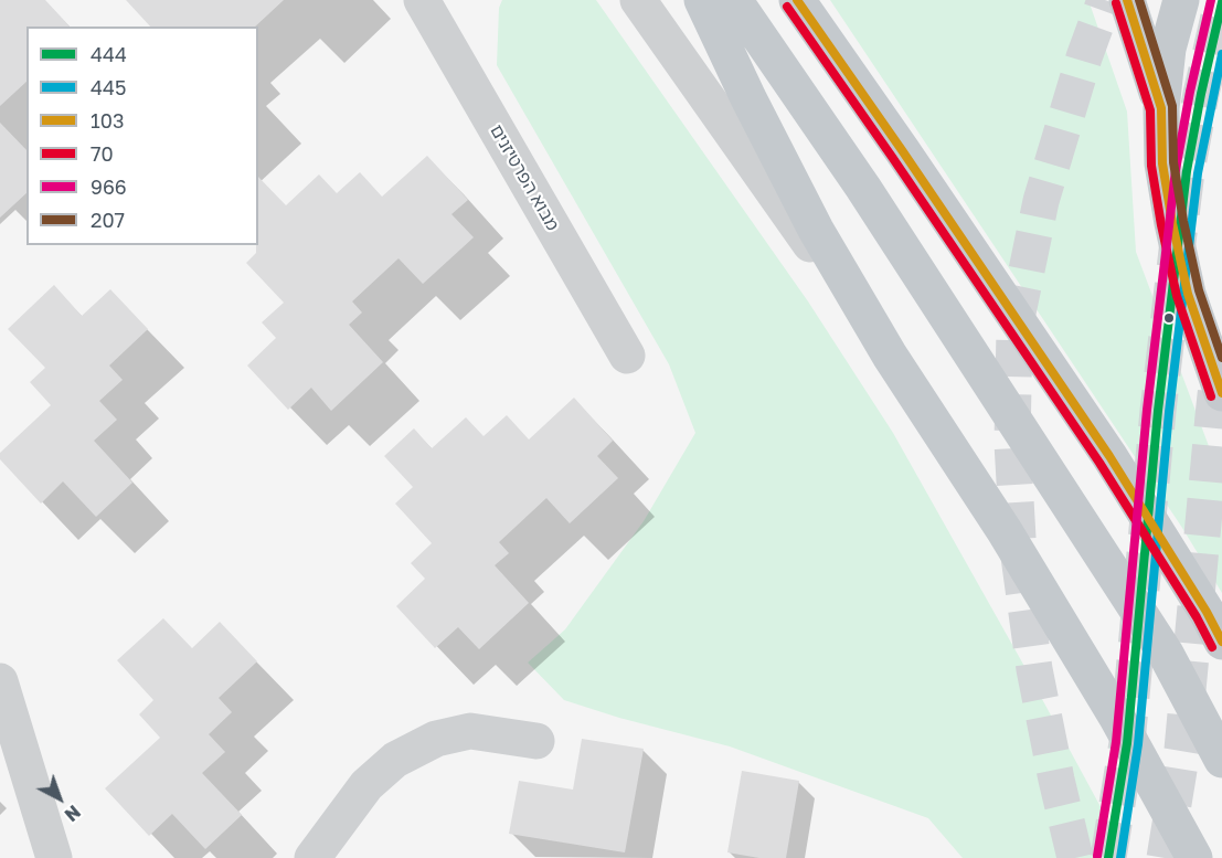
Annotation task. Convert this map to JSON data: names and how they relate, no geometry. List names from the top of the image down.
{
  "streets": {
    "street": ["מבוא הפרטיזנים"]
  },
  "lines": [
    "transit line 103",
    "transit line 966",
    "transit line 207",
    "transit line 444",
    "transit line 70",
    "transit line 445"
  ],
  "legend": [
    "444",
    "445",
    "103",
    "70",
    "966",
    "207"
  ],
  "north": "bottom right"
}
